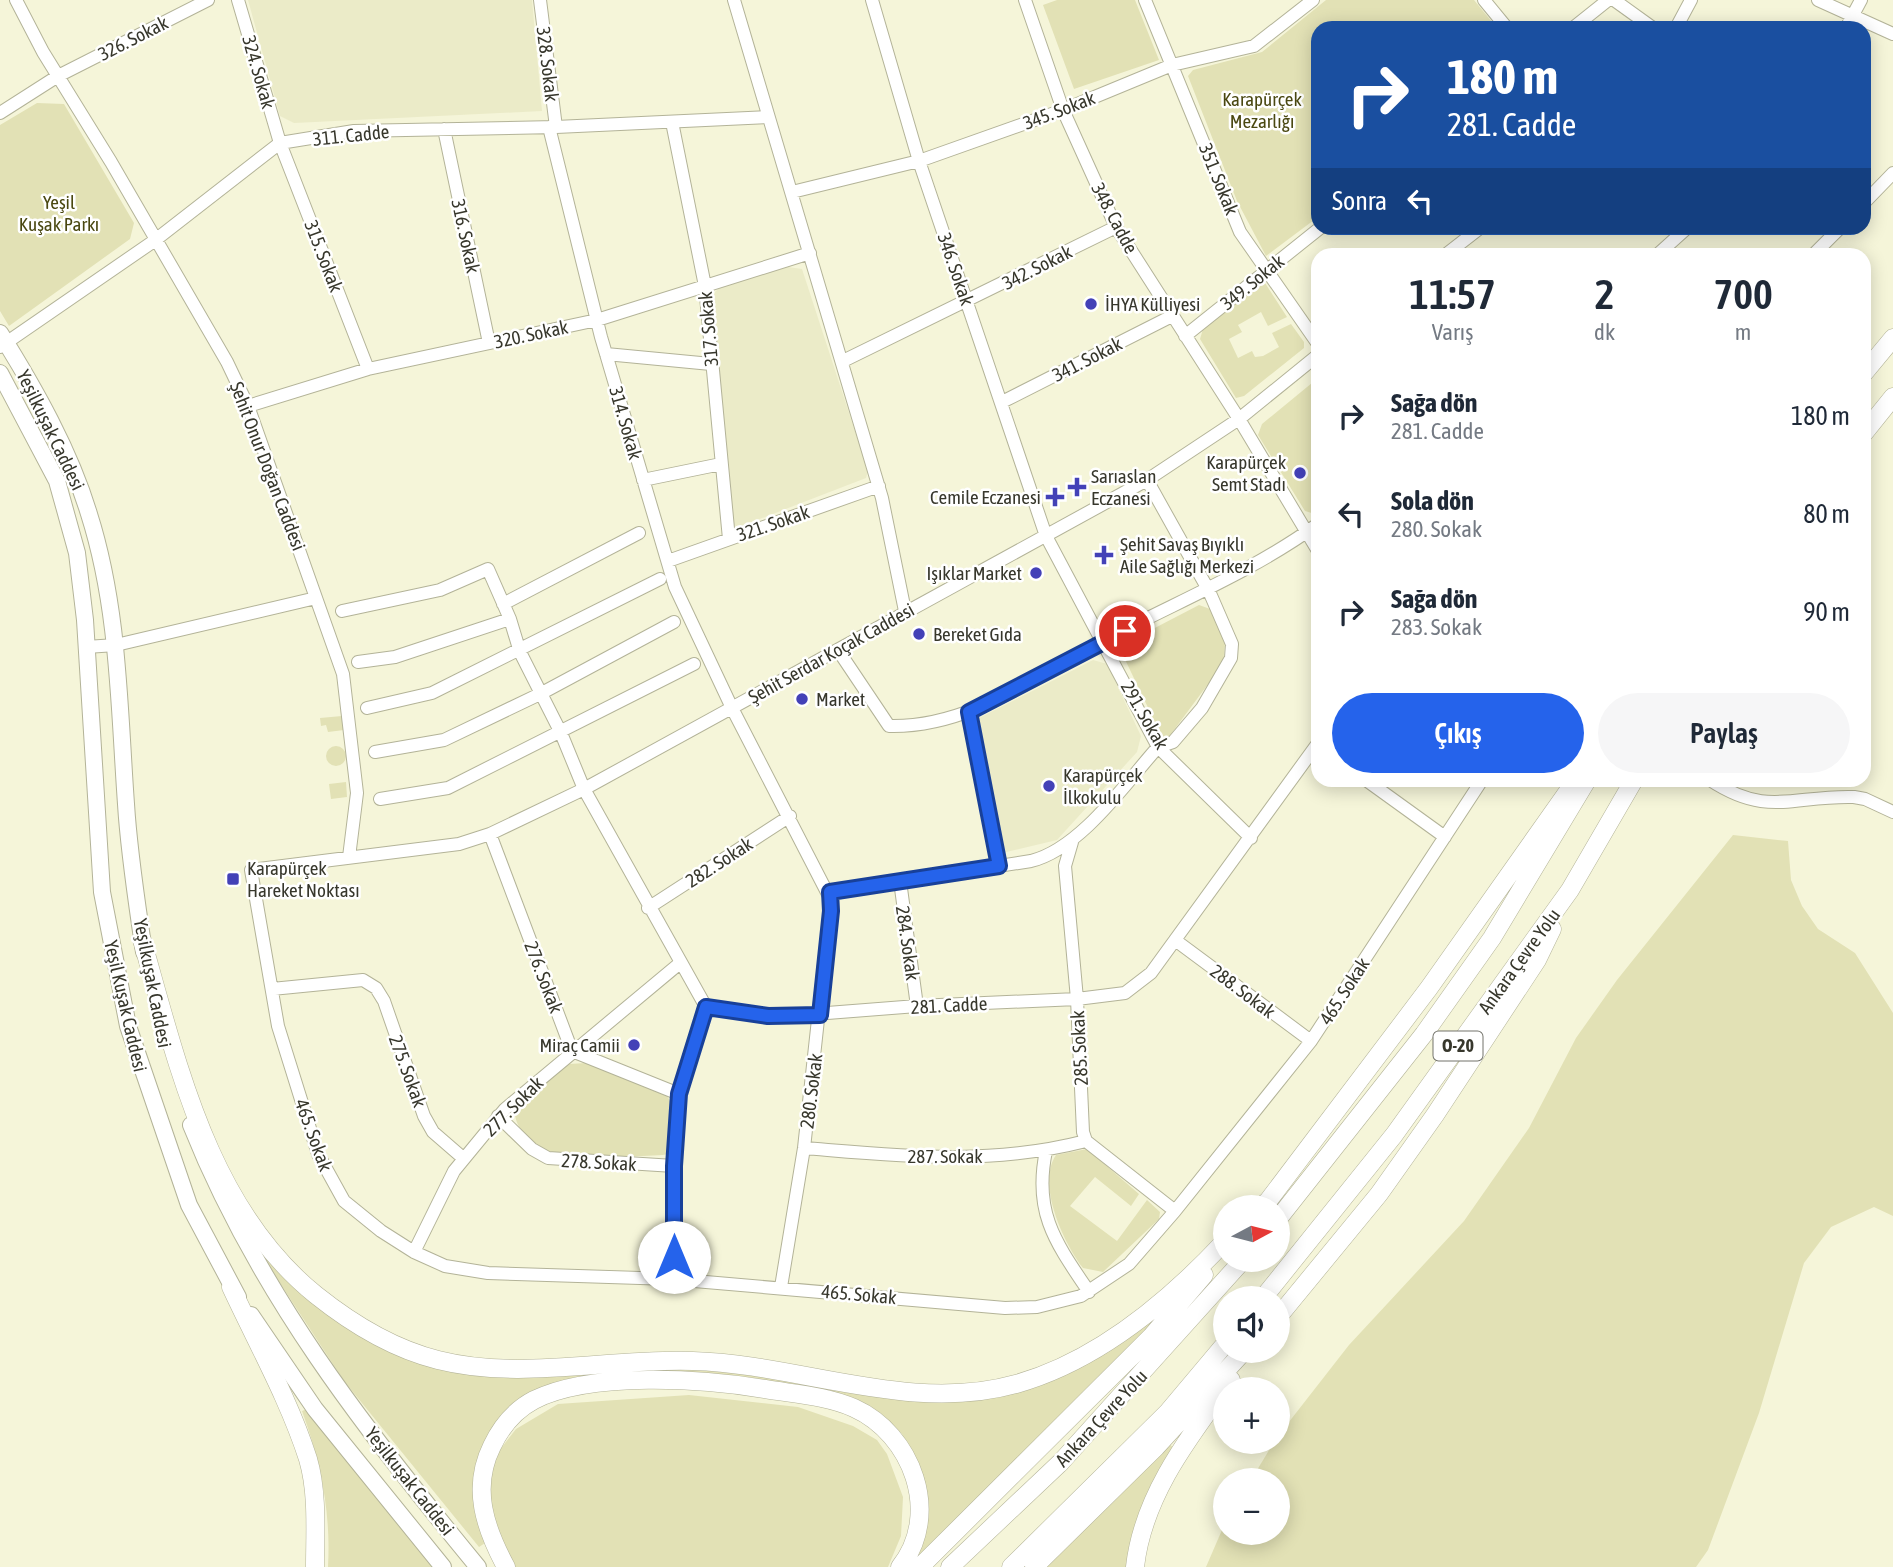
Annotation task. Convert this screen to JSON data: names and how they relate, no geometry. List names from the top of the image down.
{
  "streets": {
    "highway": ["Ankara Çevre Yolu", "O-20"],
    "main road": ["Yeşilkuşak Caddesi", "Yeşil Kuşak Caddesi"],
    "street": [
      "326. Sokak",
      "328. Sokak",
      "324. Sokak",
      "345. Sokak",
      "311. Cadde",
      "351. Sokak",
      "348. Cadde",
      "316. Sokak",
      "315. Sokak",
      "342. Sokak",
      "346. Sokak",
      "349. Sokak",
      "317. Sokak",
      "320. Sokak",
      "341. Sokak",
      "314. Sokak",
      "Şehit Onur Doğan Caddesi",
      "321. Sokak",
      "Şehit Serdar Koçak Caddesi",
      "291. Sokak",
      "282. Sokak",
      "284. Sokak",
      "276. Sokak",
      "288. Sokak",
      "465. Sokak",
      "281. Cadde",
      "285. Sokak",
      "275. Sokak",
      "280. Sokak",
      "277. Sokak",
      "287. Sokak",
      "278. Sokak"
    ]
  },
  "crossings": [
    ["326. Sokak", "Şehit Onur Doğan Caddesi"],
    ["328. Sokak", "311. Cadde"],
    ["328. Sokak", "314. Sokak"],
    ["324. Sokak", "311. Cadde"],
    ["324. Sokak", "315. Sokak"],
    ["345. Sokak", "351. Sokak"],
    ["345. Sokak", "348. Cadde"],
    ["345. Sokak", "346. Sokak"],
    ["311. Cadde", "316. Sokak"],
    ["311. Cadde", "315. Sokak"],
    ["311. Cadde", "317. Sokak"],
    ["311. Cadde", "314. Sokak"],
    ["311. Cadde", "Yeşilkuşak Caddesi"],
    ["311. Cadde", "Şehit Onur Doğan Caddesi"],
    ["351. Sokak", "349. Sokak"],
    ["348. Cadde", "342. Sokak"],
    ["348. Cadde", "349. Sokak"],
    ["348. Cadde", "341. Sokak"],
    ["348. Cadde", "Şehit Serdar Koçak Caddesi"],
    ["316. Sokak", "320. Sokak"],
    ["315. Sokak", "320. Sokak"],
    ["342. Sokak", "346. Sokak"],
    ["346. Sokak", "341. Sokak"],
    ["346. Sokak", "Şehit Serdar Koçak Caddesi"],
    ["346. Sokak", "291. Sokak"],
    ["317. Sokak", "320. Sokak"],
    ["317. Sokak", "321. Sokak"],
    ["320. Sokak", "314. Sokak"],
    ["320. Sokak", "Şehit Onur Doğan Caddesi"],
    ["314. Sokak", "321. Sokak"],
    ["314. Sokak", "Şehit Serdar Koçak Caddesi"],
    ["314. Sokak", "280. Sokak"],
    ["Şehit Onur Doğan Caddesi", "Şehit Serdar Koçak Caddesi"],
    ["Şehit Serdar Koçak Caddesi", "291. Sokak"],
    ["Şehit Serdar Koçak Caddesi", "276. Sokak"],
    ["Şehit Serdar Koçak Caddesi", "465. Sokak"],
    ["Şehit Serdar Koçak Caddesi", "280. Sokak"],
    ["291. Sokak", "281. Cadde"],
    ["282. Sokak", "280. Sokak"],
    ["284. Sokak", "281. Cadde"],
    ["276. Sokak", "277. Sokak"],
    ["288. Sokak", "465. Sokak"],
    ["288. Sokak", "281. Cadde"],
    ["465. Sokak", "275. Sokak"],
    ["465. Sokak", "280. Sokak"],
    ["465. Sokak", "277. Sokak"],
    ["281. Cadde", "285. Sokak"],
    ["281. Cadde", "280. Sokak"],
    ["285. Sokak", "287. Sokak"],
    ["275. Sokak", "277. Sokak"],
    ["280. Sokak", "287. Sokak"],
    ["277. Sokak", "278. Sokak"]
  ],
  "parks": ["Karapürçek Mezarlığı", "Yeşil Kuşak Parkı"],
  "places": {
    "other": [
      "İHYA Külliyesi",
      "Karapürçek Semt Stadı",
      "Işıklar Market",
      "Bereket Gıda",
      "Market",
      "Karapürçek İlkokulu",
      "Miraç Camii"
    ],
    "health": ["Sarıaslan Eczanesi", "Cemile Eczanesi", "Şehit Savaş Bıyıklı Aile Sağlığı Merkezi"],
    "transit": ["Karapürçek Hareket Noktası"]
  },
  "north": "right",
  "page": {
    "turn": ["180 m", "281. Cadde"],
    "then": "Sonra",
    "eta": [
      "11:57",
      "Varış",
      "2",
      "dk",
      "700",
      "m"
    ],
    "list": [
      {
        "name": "Sağa dön",
        "note": "281. Cadde",
        "value": "180 m"
      },
      {
        "name": "Sola dön",
        "note": "280. Sokak",
        "value": "80 m"
      },
      {
        "name": "Sağa dön",
        "note": "283. Sokak",
        "value": "90 m"
      }
    ],
    "buttons": ["Çıkış", "Paylaş"],
    "map_buttons": ["+", "−"]
  }
}
